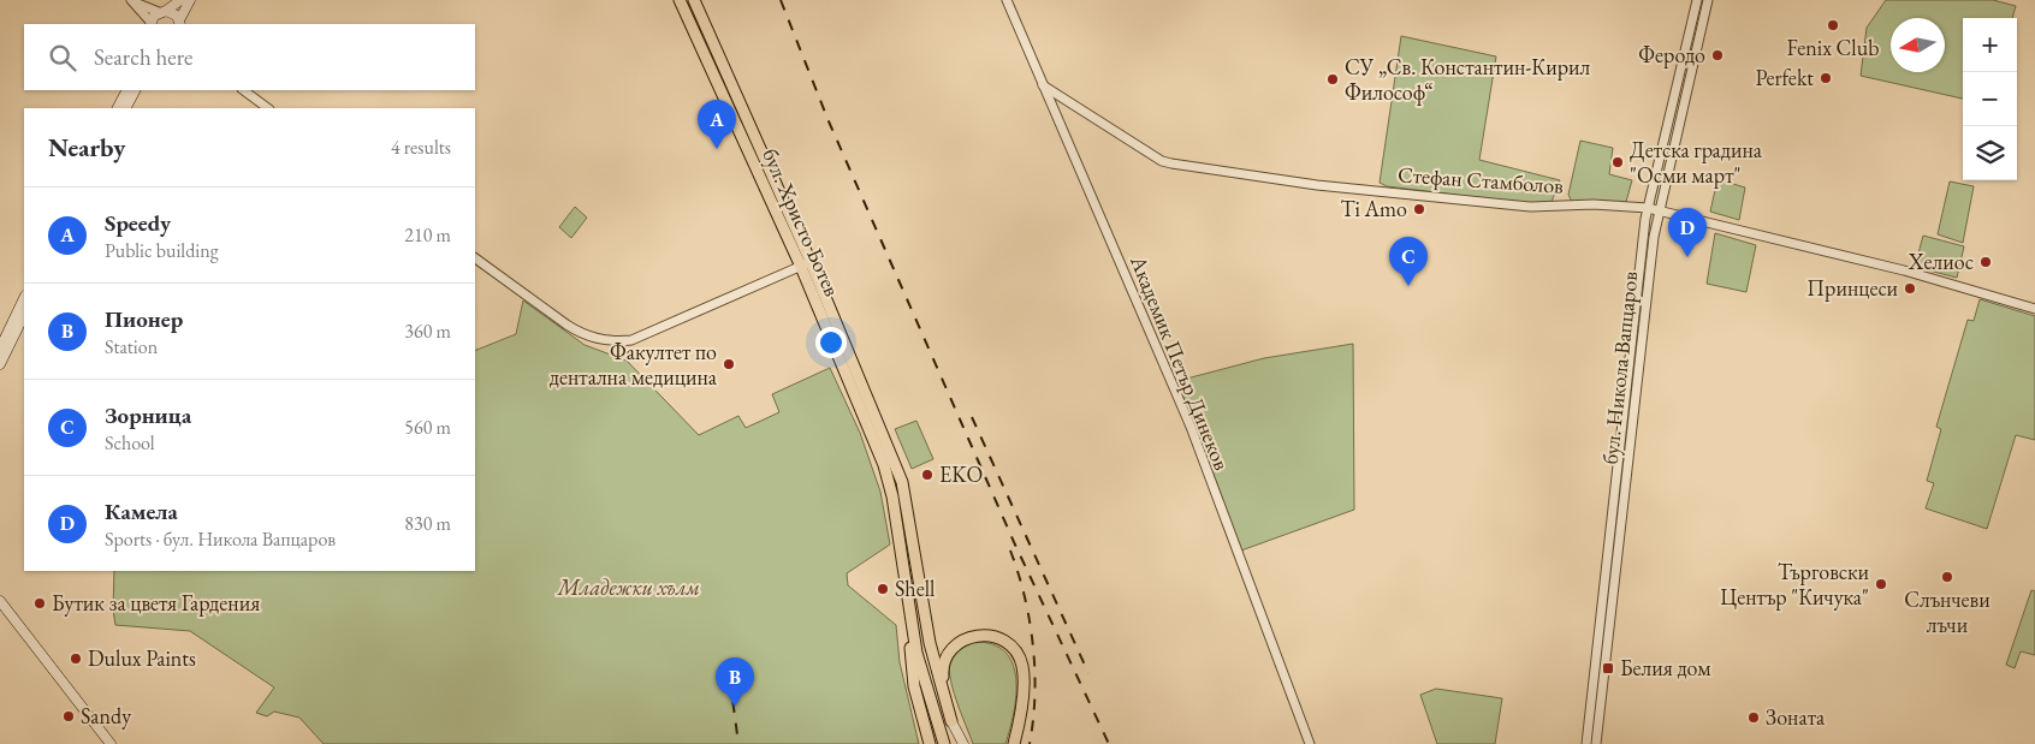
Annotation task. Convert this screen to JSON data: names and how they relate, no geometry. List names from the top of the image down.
{
  "streets": {
    "main road": ["бул. Христо Ботев"],
    "street": ["Стефан Стамболов", "Академик Петър Динеков", "бул. Никола Вапцаров"]
  },
  "crossings": [
    ["Стефан Стамболов", "Академик Петър Динеков"],
    ["Стефан Стамболов", "бул. Никола Вапцаров"]
  ],
  "parks": ["Младежки хълм"],
  "places": {
    "other": [
      "Fenix Club",
      "Феродо",
      "Perfekt",
      "СУ „Св. Константин-Кирил Философ“",
      "Детска градина \"Осми март\"",
      "Ti Amo",
      "Хелиос",
      "Принцеси",
      "Факултет по дентална медицина",
      "EKO",
      "Слънчеви лъчи",
      "Търговски Център \"Кичука\"",
      "Shell",
      "Бутик за цветя Гардения",
      "Dulux Paints",
      "Sandy",
      "Зоната"
    ],
    "transit": ["Белия дом"]
  },
  "north": "left",
  "page": {
    "map_buttons": ["+", "−"],
    "search": "Search here",
    "pins": [
      "A",
      "D",
      "C",
      "B"
    ],
    "heading": ["Nearby", "4 results"],
    "list": [
      {
        "mark": "A",
        "name": "Speedy",
        "note": "Public building",
        "value": "210 m"
      },
      {
        "mark": "B",
        "name": "Пионер",
        "note": "Station",
        "value": "360 m"
      },
      {
        "mark": "C",
        "name": "Зорница",
        "note": "School",
        "value": "560 m"
      },
      {
        "mark": "D",
        "name": "Камела",
        "note": "Sports · бул. Никола Вапцаров",
        "value": "830 m"
      }
    ]
  }
}
